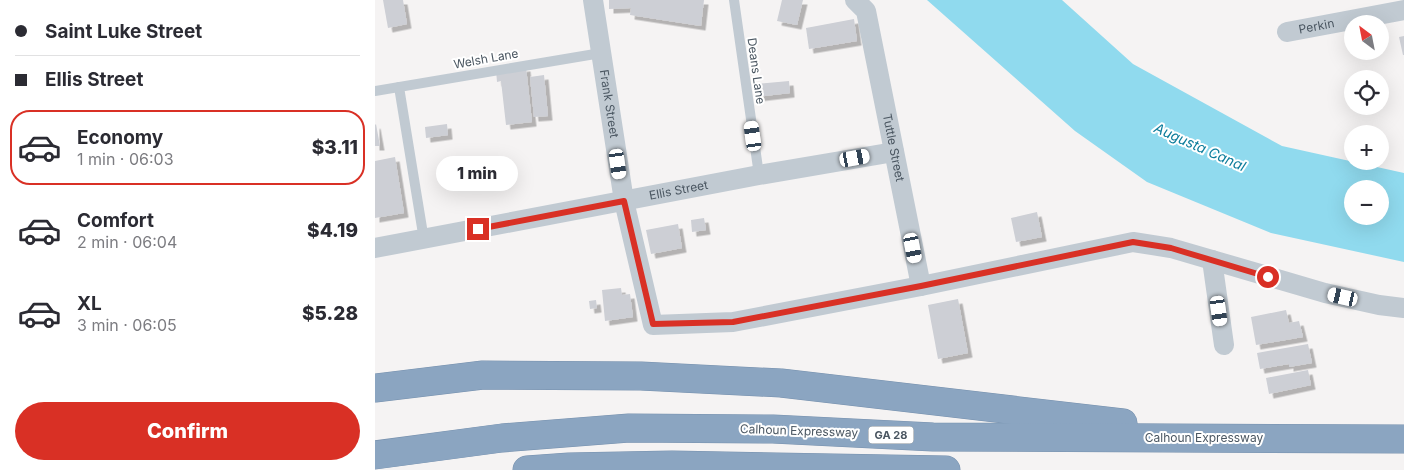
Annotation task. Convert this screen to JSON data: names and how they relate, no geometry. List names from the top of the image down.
{
  "streets": {
    "highway": ["Calhoun Expressway", "GA 28"],
    "street": [
      "Perkin",
      "Frank Street",
      "Tuttle Street",
      "Ellis Street"
    ],
    "lane": ["Welsh Lane", "Deans Lane"]
  },
  "crossings": [
    ["Welsh Lane", "Frank Street"],
    ["Deans Lane", "Ellis Street"],
    ["Frank Street", "Tuttle Street"],
    ["Frank Street", "Ellis Street"],
    ["Tuttle Street", "Ellis Street"]
  ],
  "water": ["Augusta Canal"],
  "north": "top left",
  "page": {
    "banner": ["Saint Luke Street", "Ellis Street"],
    "map_buttons": ["+", "−"],
    "list": [
      {
        "name": "Economy",
        "note": "1 min · 06:03",
        "value": "$3.11"
      },
      {
        "name": "Comfort",
        "note": "2 min · 06:04",
        "value": "$4.19"
      },
      {
        "name": "XL",
        "note": "3 min · 06:05",
        "value": "$5.28"
      }
    ],
    "bubble": "1 min",
    "buttons": "Confirm"
  }
}
